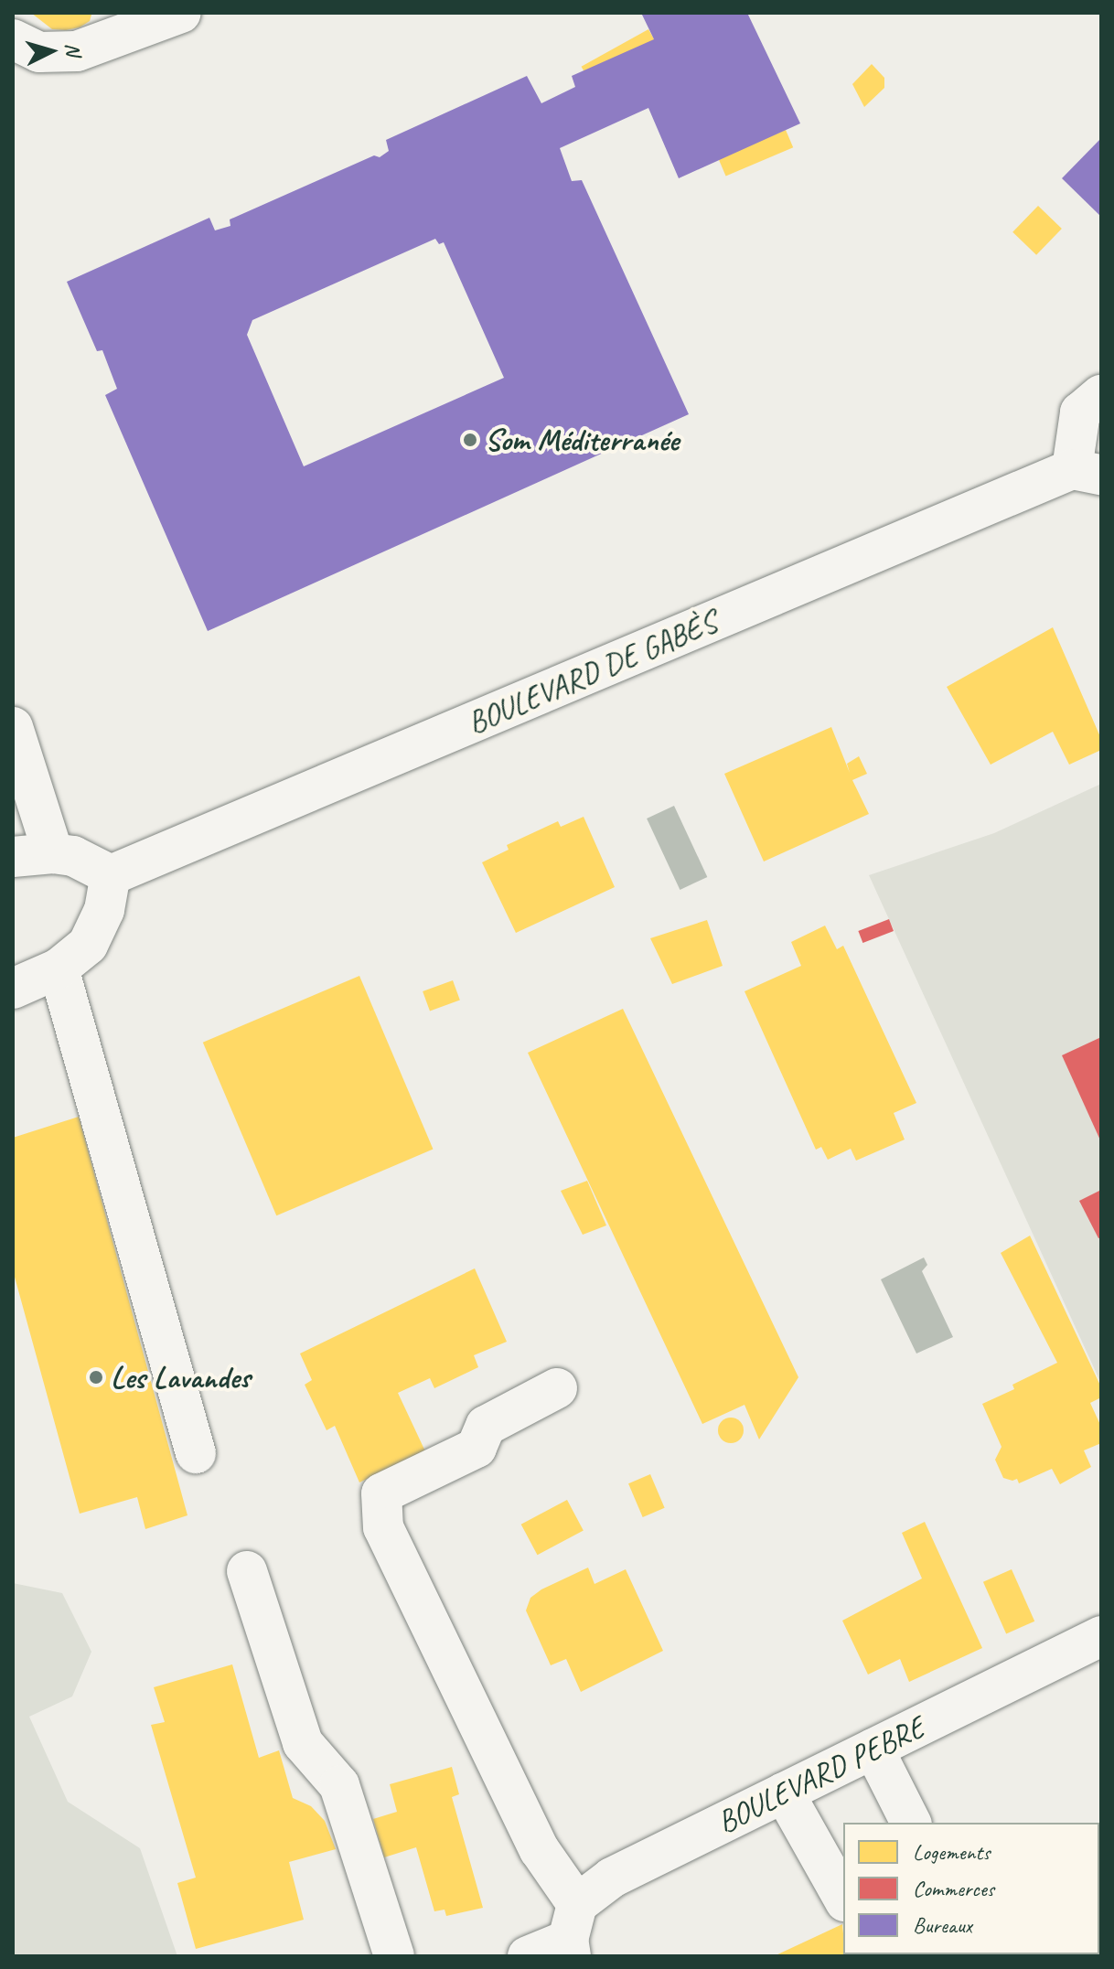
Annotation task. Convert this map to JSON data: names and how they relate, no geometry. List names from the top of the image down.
{
  "streets": {
    "street": ["BOULEVARD DE GABÈS", "BOULEVARD PEBRE"]
  },
  "places": ["Som Méditerranée", "Les Lavandes"],
  "legend": ["Logements", "Commerces", "Bureaux"],
  "north": "right"
}
